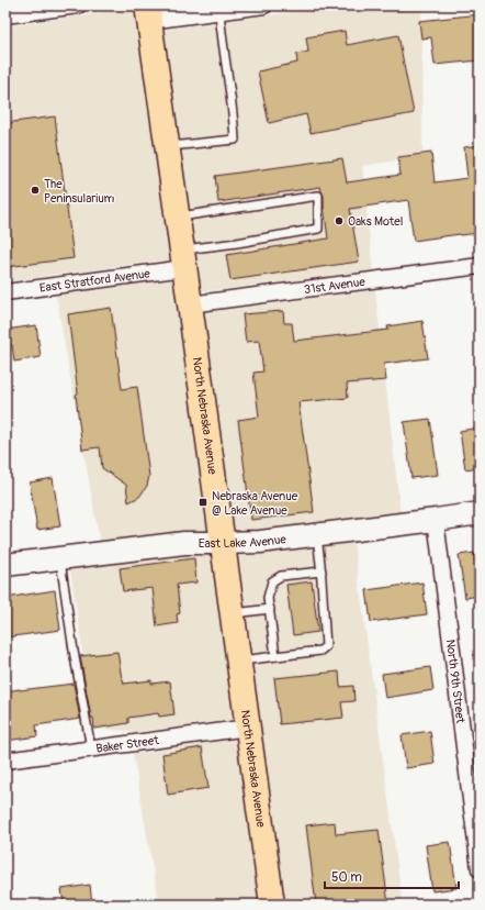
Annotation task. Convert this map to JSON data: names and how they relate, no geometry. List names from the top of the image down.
{
  "streets": {
    "main road": ["North Nebraska Avenue"],
    "street": [
      "East Stratford Avenue",
      "31st Avenue",
      "East Lake Avenue",
      "North 9th Street",
      "Baker Street"
    ]
  },
  "crossings": [
    ["East Stratford Avenue", "North Nebraska Avenue"],
    ["31st Avenue", "North Nebraska Avenue"],
    ["North Nebraska Avenue", "East Lake Avenue"],
    ["North Nebraska Avenue", "Baker Street"],
    ["East Lake Avenue", "North 9th Street"]
  ],
  "places": {
    "other": ["The Peninsularium", "Oaks Motel"],
    "transit": ["Nebraska Avenue @ Lake Avenue"]
  },
  "scale_bar": "50 m"
}
